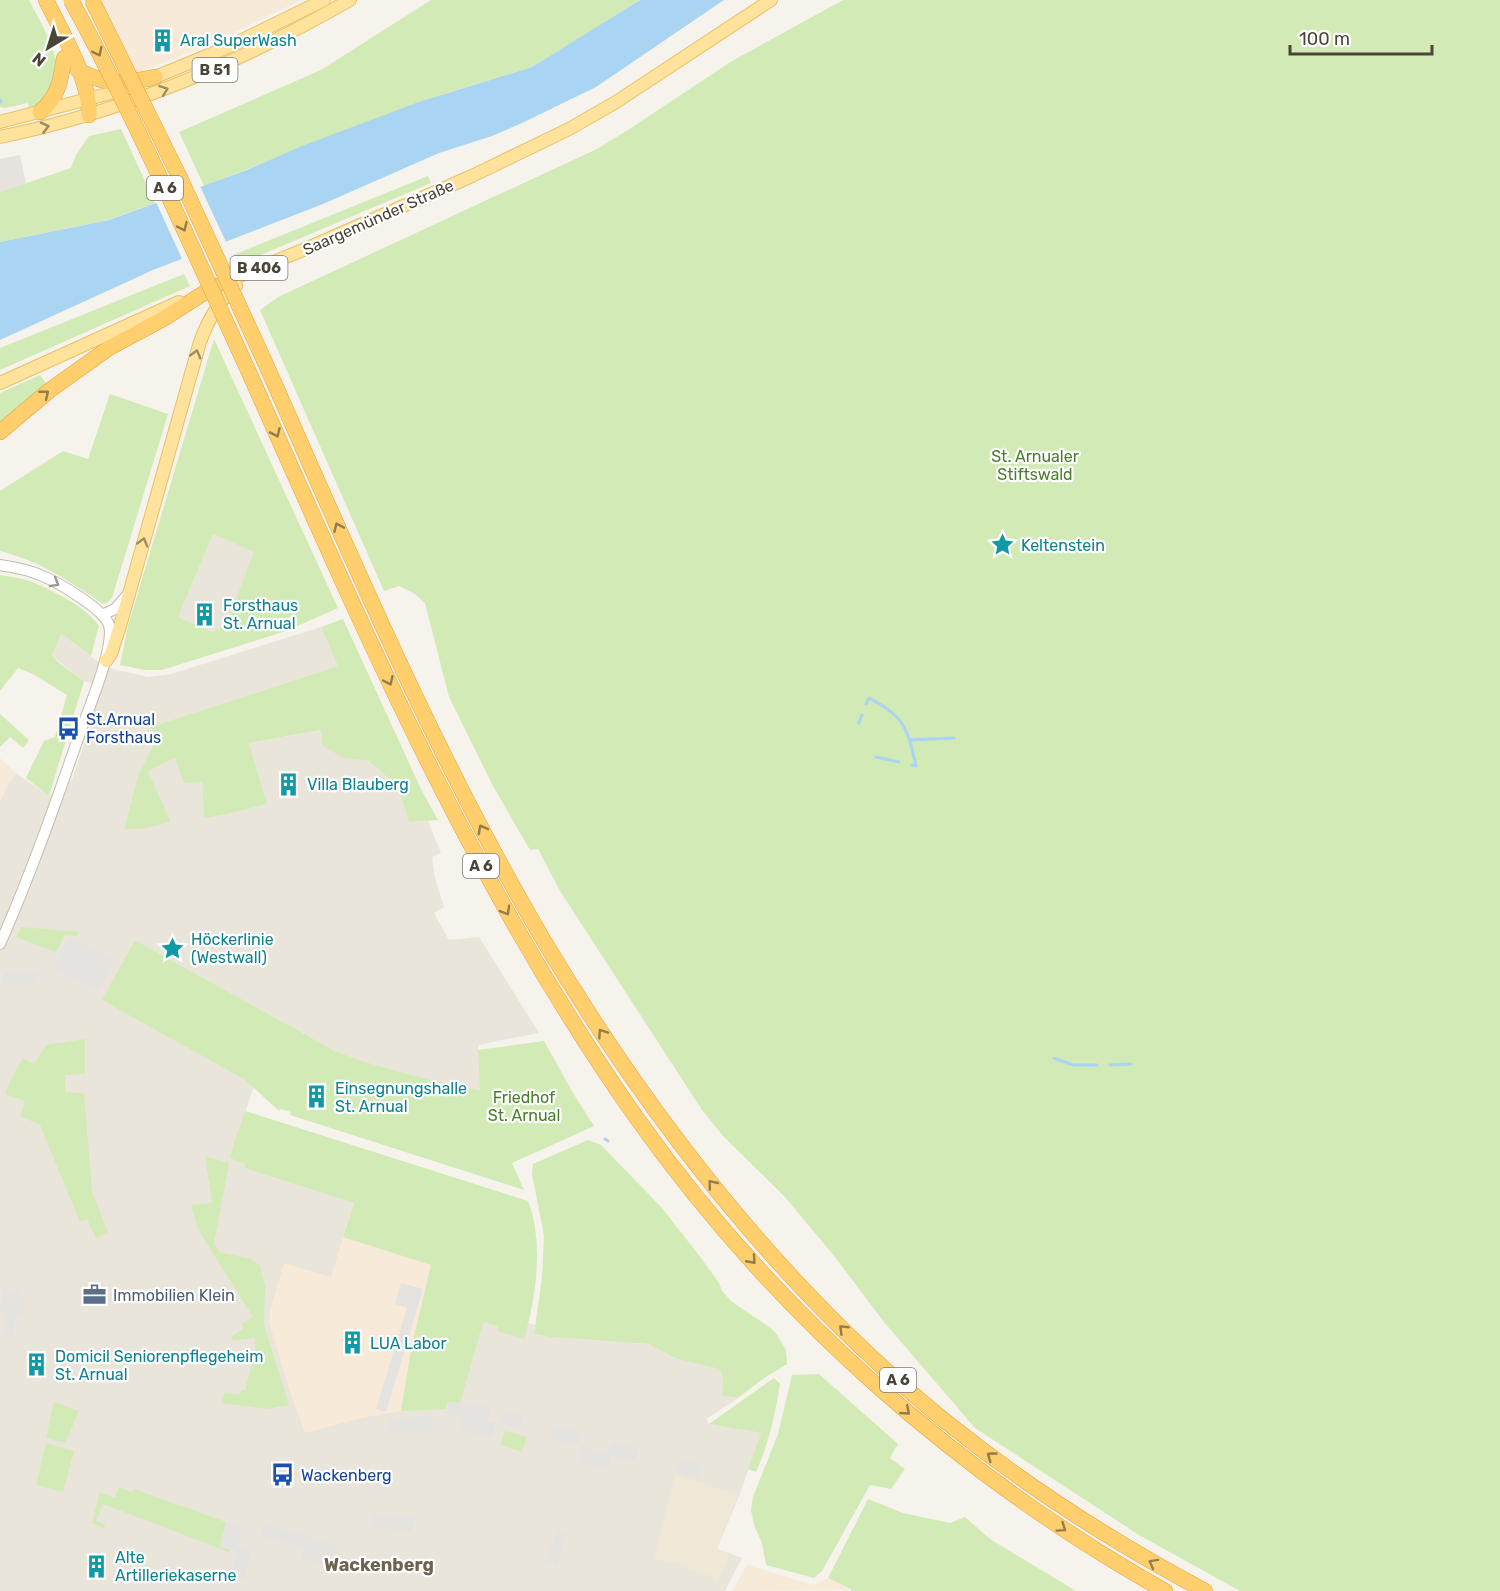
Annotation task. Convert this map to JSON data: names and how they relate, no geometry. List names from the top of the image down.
{
  "streets": {
    "highway": ["A 6"],
    "main road": ["B 51", "Saargemünder Straße", "B 406"]
  },
  "districts": ["Wackenberg"],
  "parks": ["St. Arnualer Stiftswald", "Friedhof St. Arnual"],
  "places": {
    "building": [
      "Aral SuperWash",
      "Forsthaus St. Arnual",
      "Villa Blauberg",
      "Einsegnungshalle St. Arnual",
      "LUA Labor",
      "Domicil Seniorenpflegeheim St. Arnual",
      "Alte Artilleriekaserne"
    ],
    "place": ["Keltenstein", "Höckerlinie (Westwall)"],
    "bus stop": ["St.Arnual Forsthaus", "Wackenberg"],
    "office": ["Immobilien Klein"]
  },
  "scale_bar": "100 m",
  "north": "bottom left"
}
